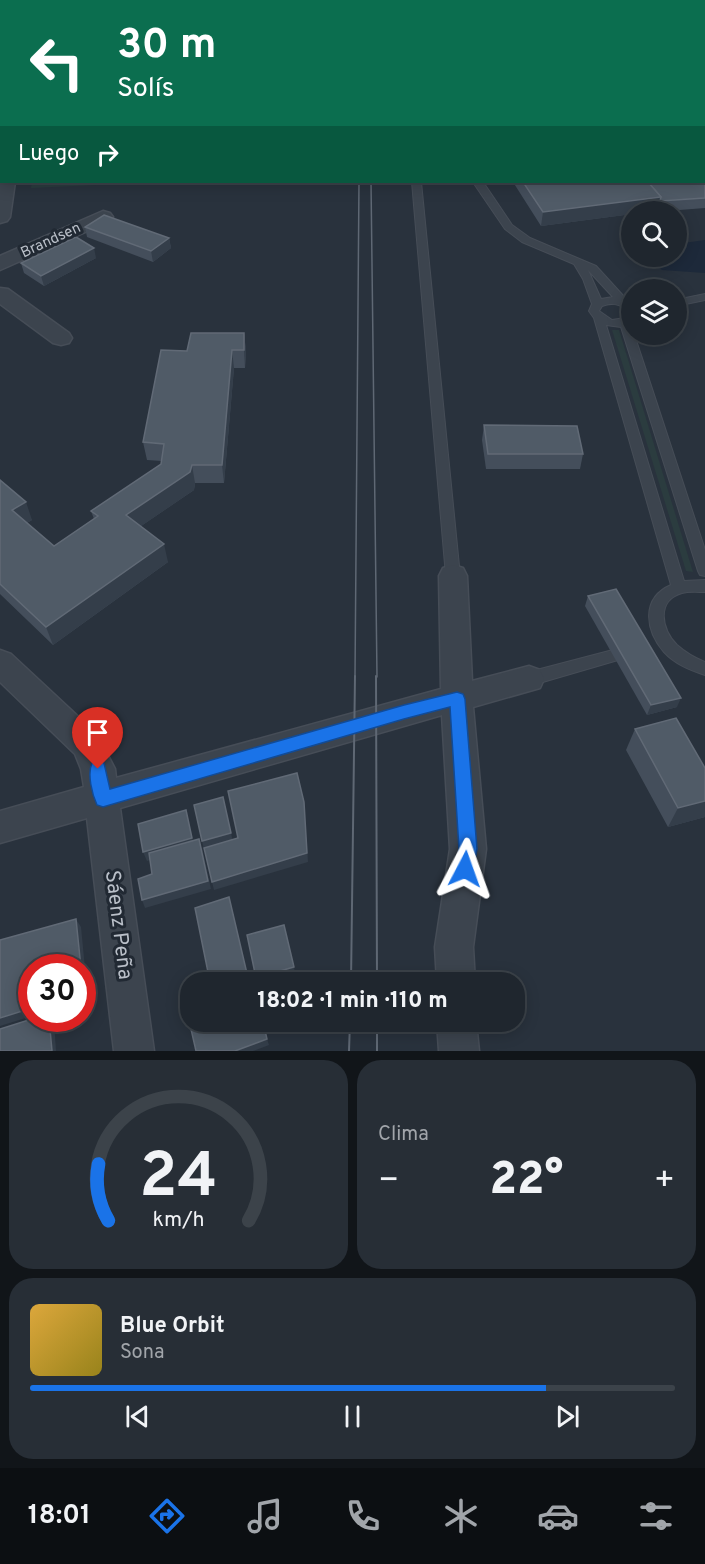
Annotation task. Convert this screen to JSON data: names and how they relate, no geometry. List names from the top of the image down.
{
  "streets": {
    "street": ["Brandsen", "Sáenz Peña"]
  },
  "page": {
    "turn": ["30 m", "Solís"],
    "then": "Luego",
    "limit": "30",
    "trip": "18:02 · 1 min · 110 m",
    "tile": "Clima",
    "heat": ["−", "22°", "+"],
    "song": ["Blue Orbit", "Sona"],
    "tabs": "18:01",
    "gauge": ["24", "km/h"]
  }
}
